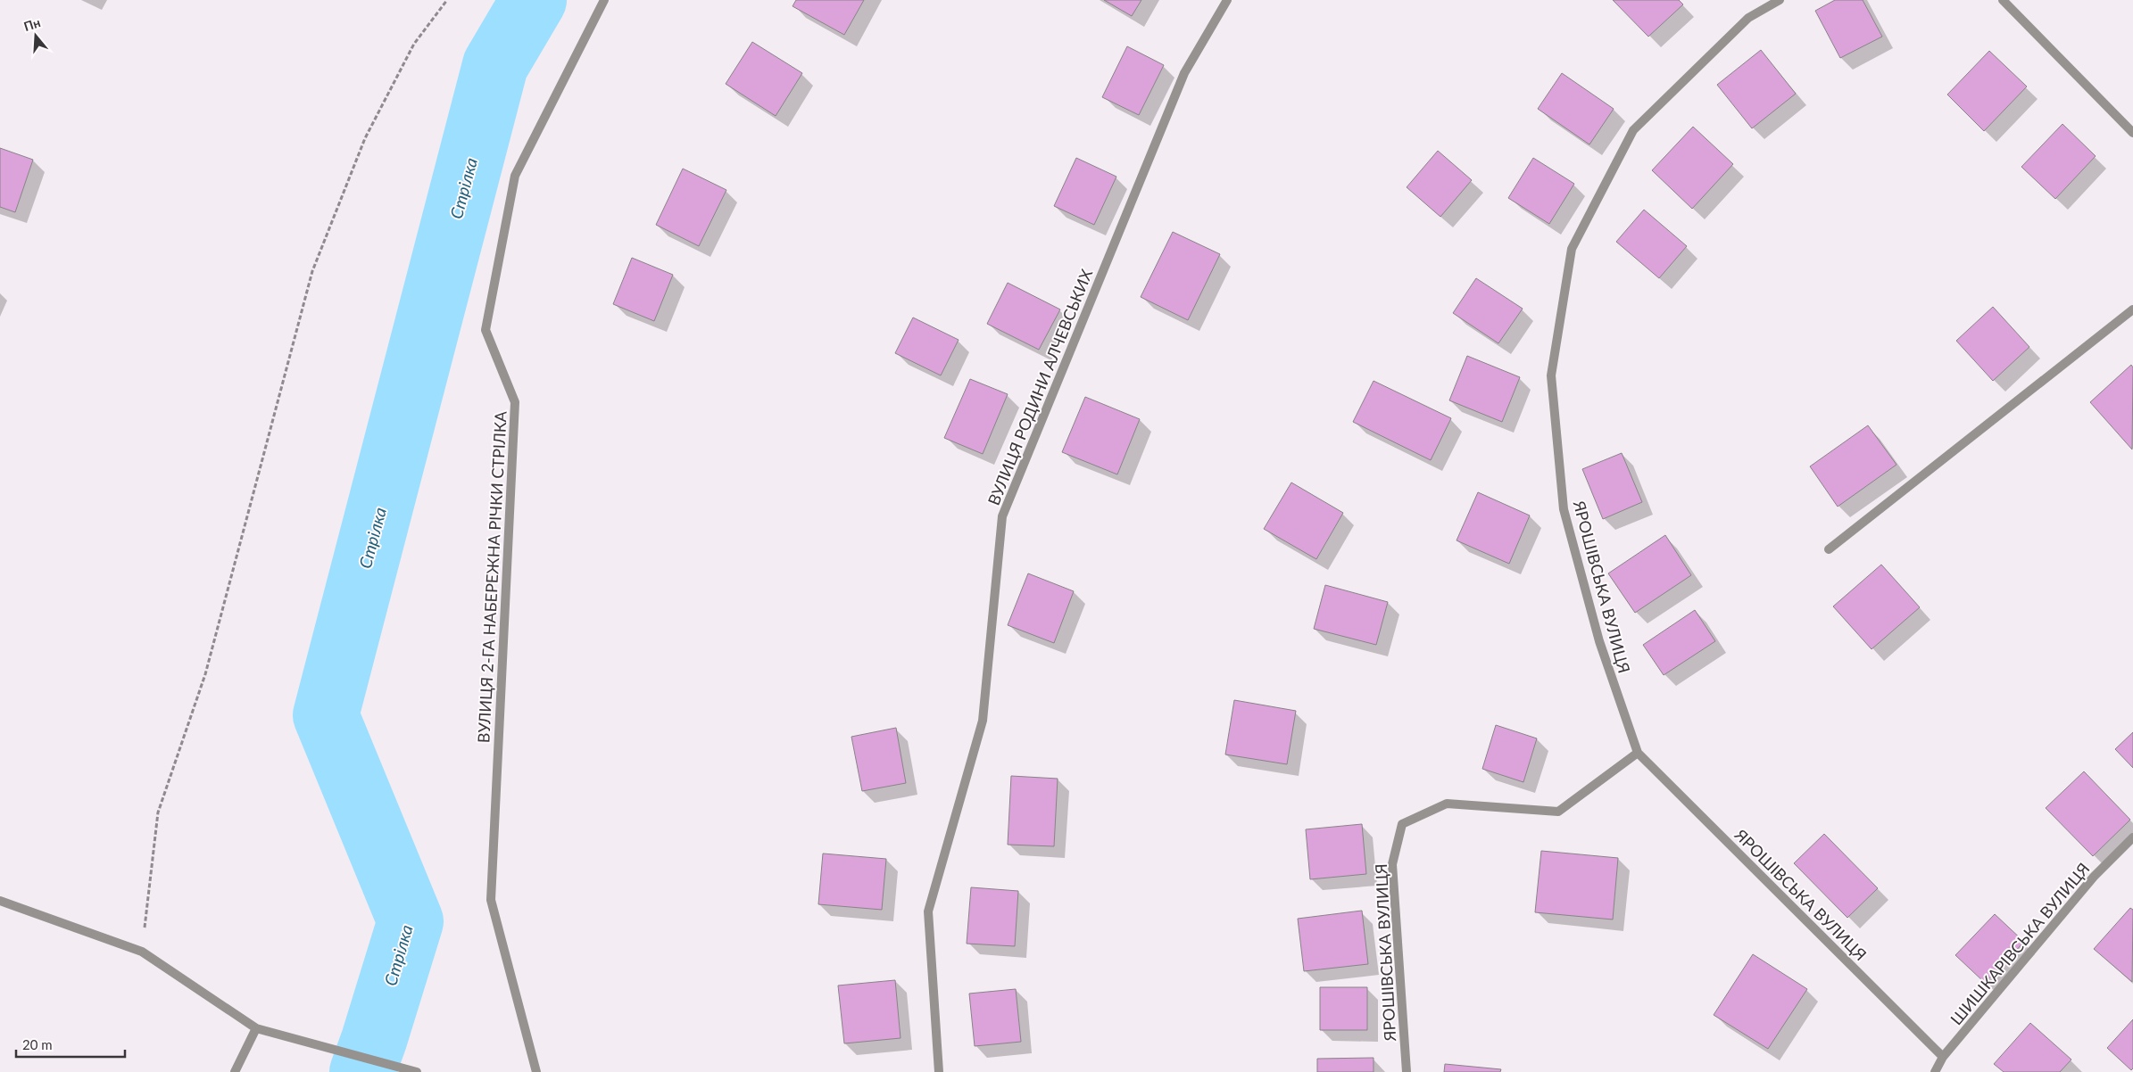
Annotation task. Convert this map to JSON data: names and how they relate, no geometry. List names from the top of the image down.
{
  "streets": {
    "street": [
      "ВУЛИЦЯ РОДИНИ АЛЧЕВСЬКИХ",
      "ВУЛИЦЯ 2-ГА НАБЕРЕЖНА РІЧКИ СТРІЛКА",
      "ЯРОШІВСЬКА ВУЛИЦЯ",
      "ШИШКАРІВСЬКА ВУЛИЦЯ"
    ]
  },
  "crossings": [
    ["ЯРОШІВСЬКА ВУЛИЦЯ", "ШИШКАРІВСЬКА ВУЛИЦЯ"]
  ],
  "water": ["Стрілка"],
  "scale_bar": "20 m",
  "north": "top"
}
